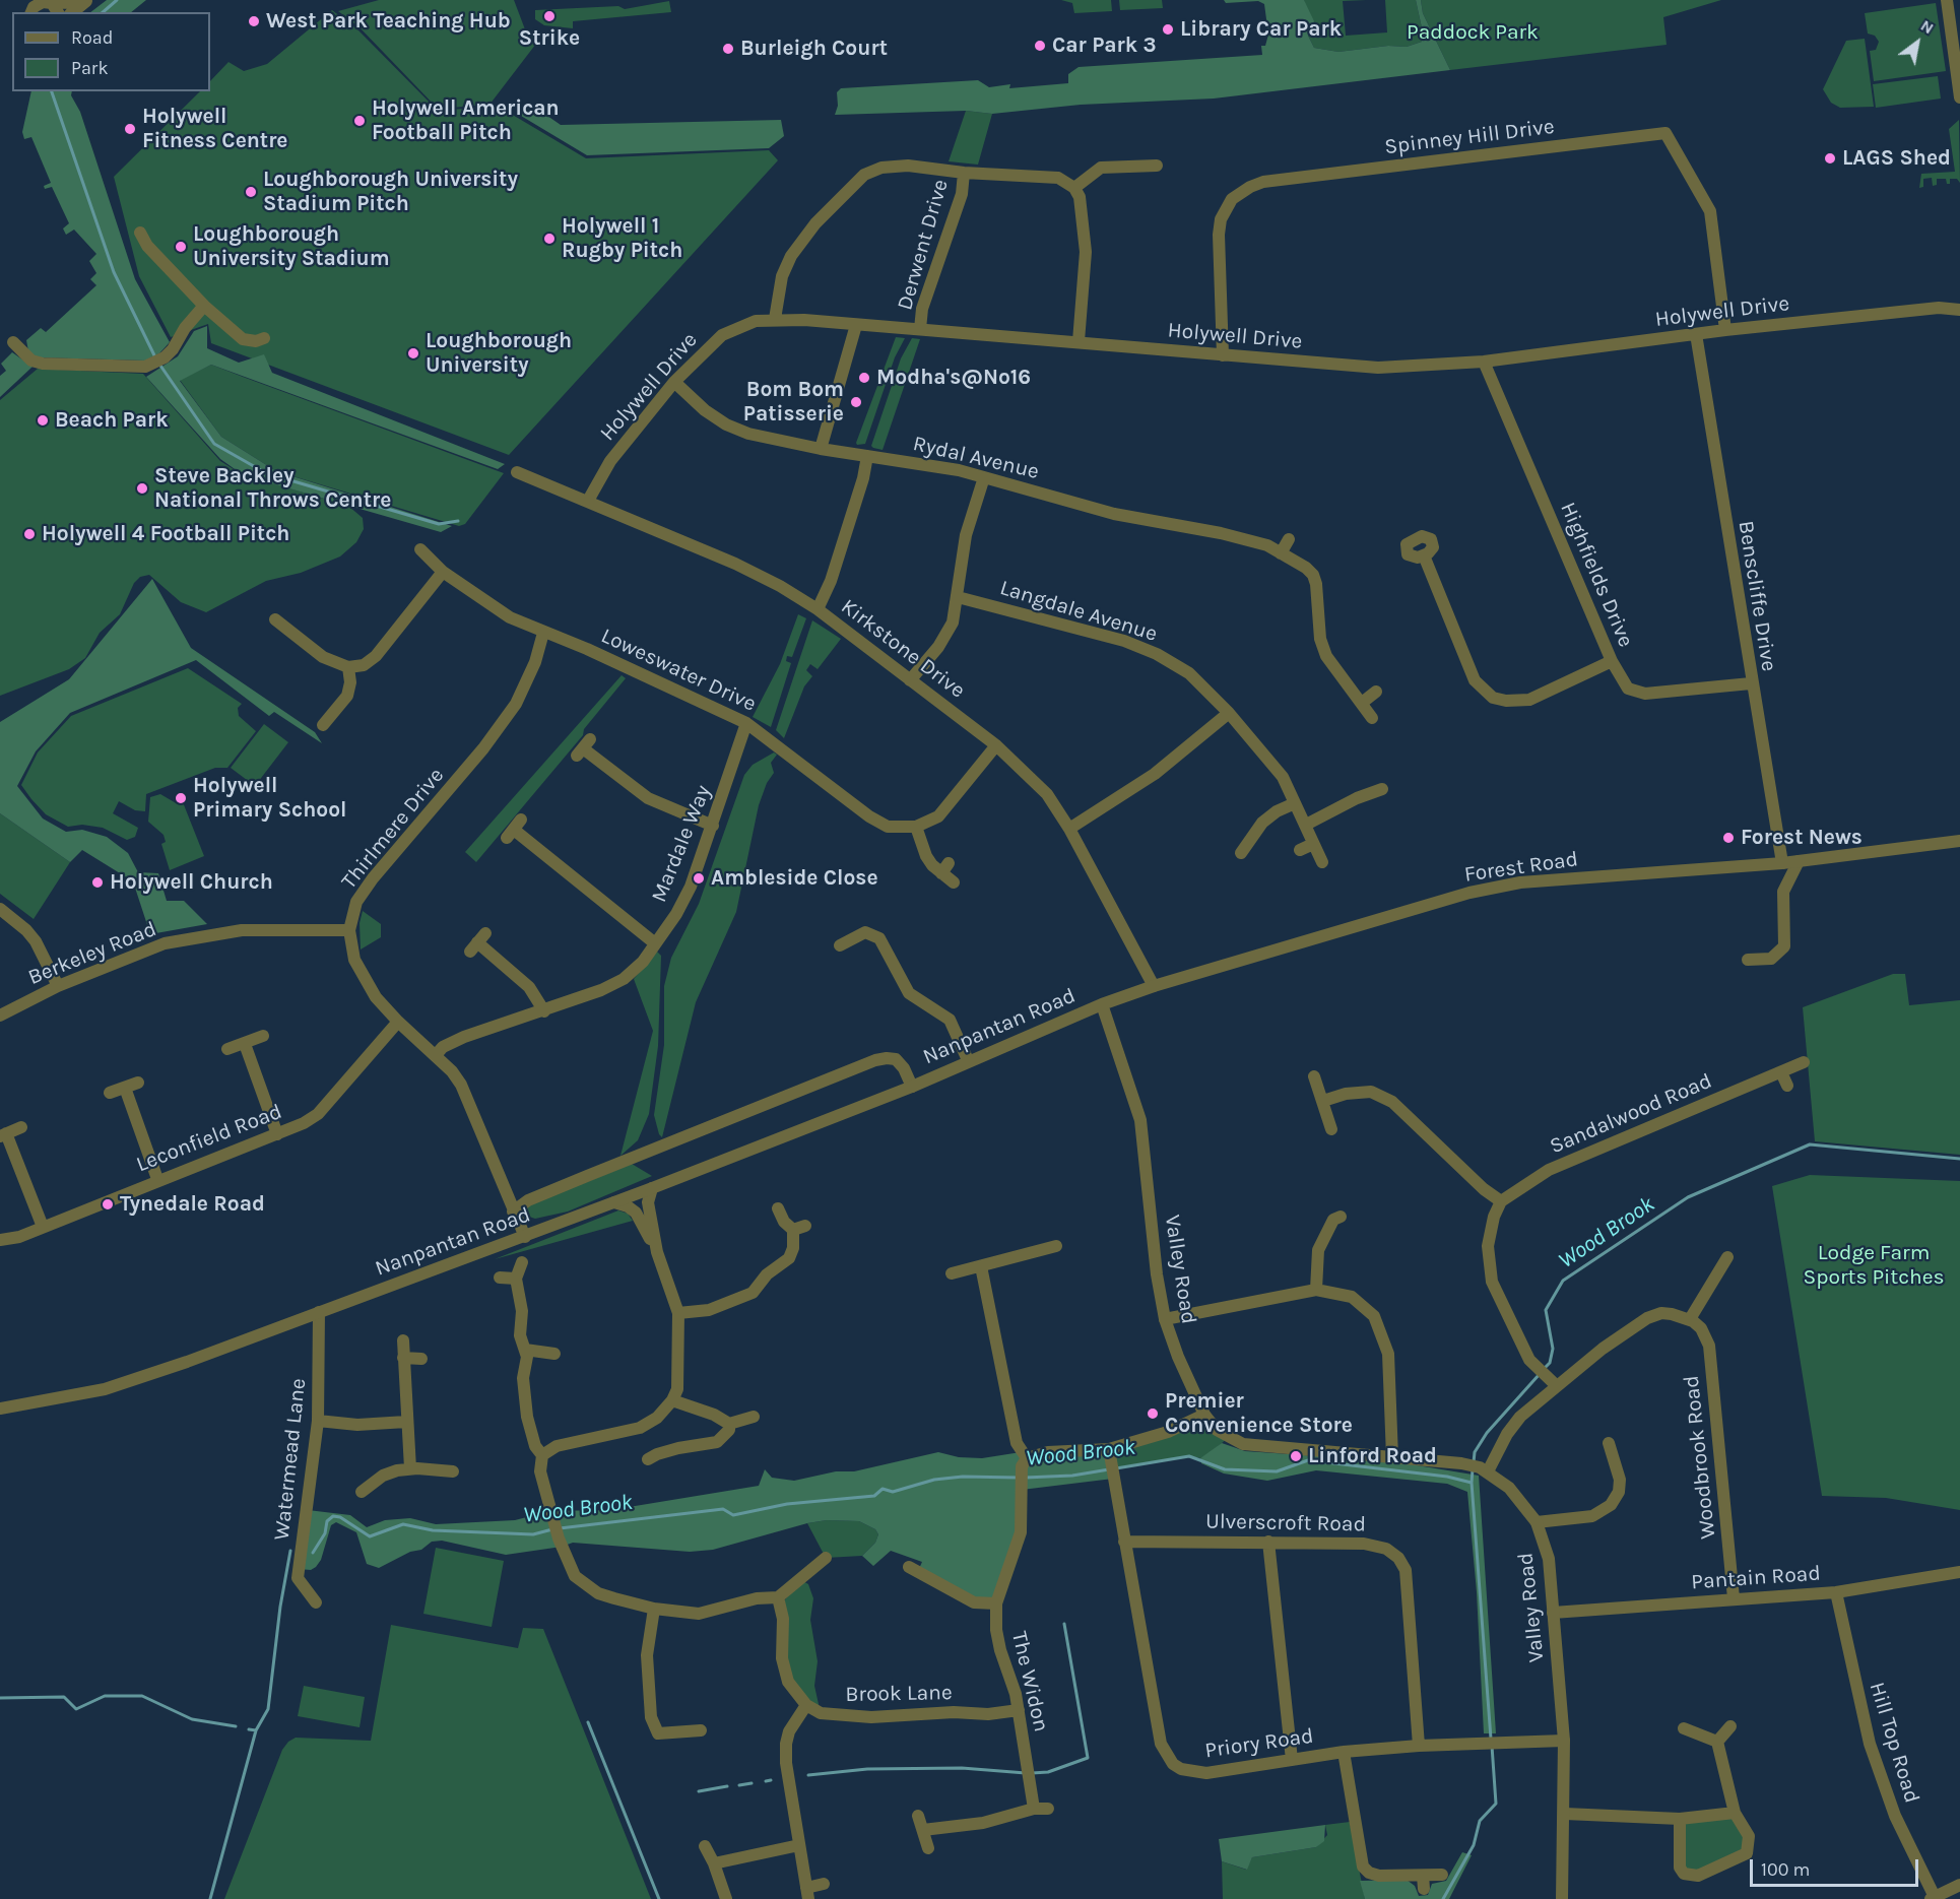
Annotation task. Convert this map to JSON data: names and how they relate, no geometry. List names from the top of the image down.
{
  "streets": {
    "street": [
      "Spinney Hill Drive",
      "Derwent Drive",
      "Holywell Drive",
      "Rydal Avenue",
      "Highfields Drive",
      "Benscliffe Drive",
      "Langdale Avenue",
      "Kirkstone Drive",
      "Loweswater Drive",
      "Thirlmere Drive",
      "Mardale Way",
      "Forest Road",
      "Berkeley Road",
      "Nanpantan Road",
      "Sandalwood Road",
      "Leconfield Road",
      "Valley Road",
      "Woodbrook Road",
      "Watermead Lane",
      "Ulverscroft Road",
      "Pantain Road",
      "The Widon",
      "Brook Lane",
      "Hill Top Road",
      "Priory Road"
    ]
  },
  "crossings": [
    ["Spinney Hill Drive", "Holywell Drive"],
    ["Derwent Drive", "Holywell Drive"],
    ["Holywell Drive", "Rydal Avenue"],
    ["Holywell Drive", "Highfields Drive"],
    ["Holywell Drive", "Benscliffe Drive"],
    ["Holywell Drive", "Kirkstone Drive"],
    ["Highfields Drive", "Benscliffe Drive"],
    ["Benscliffe Drive", "Forest Road"],
    ["Kirkstone Drive", "Forest Road"],
    ["Loweswater Drive", "Thirlmere Drive"],
    ["Loweswater Drive", "Mardale Way"],
    ["Thirlmere Drive", "Mardale Way"],
    ["Thirlmere Drive", "Berkeley Road"],
    ["Thirlmere Drive", "Nanpantan Road"],
    ["Thirlmere Drive", "Leconfield Road"],
    ["Forest Road", "Nanpantan Road"],
    ["Forest Road", "Valley Road"],
    ["Nanpantan Road", "Valley Road"],
    ["Nanpantan Road", "Watermead Lane"],
    ["Valley Road", "Pantain Road"],
    ["Valley Road", "Priory Road"],
    ["Woodbrook Road", "Pantain Road"],
    ["Ulverscroft Road", "Priory Road"],
    ["Pantain Road", "Hill Top Road"],
    ["The Widon", "Brook Lane"]
  ],
  "water": ["Wood Brook"],
  "parks": ["Paddock Park", "Lodge Farm Sports Pitches"],
  "places": [
    "Strike",
    "West Park Teaching Hub",
    "Library Car Park",
    "Car Park 3",
    "Burleigh Court",
    "Holywell American Football Pitch",
    "Holywell Fitness Centre",
    "LAGS Shed",
    "Loughborough University Stadium Pitch",
    "Holywell 1 Rugby Pitch",
    "Loughborough University Stadium",
    "Loughborough University",
    "Modha's@No16",
    "Bom Bom Patisserie",
    "Beach Park",
    "Steve Backley National Throws Centre",
    "Holywell 4 Football Pitch",
    "Holywell Primary School",
    "Forest News",
    "Ambleside Close",
    "Holywell Church",
    "Tynedale Road",
    "Premier Convenience Store",
    "Linford Road"
  ],
  "legend": ["Road", "Park"],
  "scale_bar": "100 m",
  "north": "top right"
}
